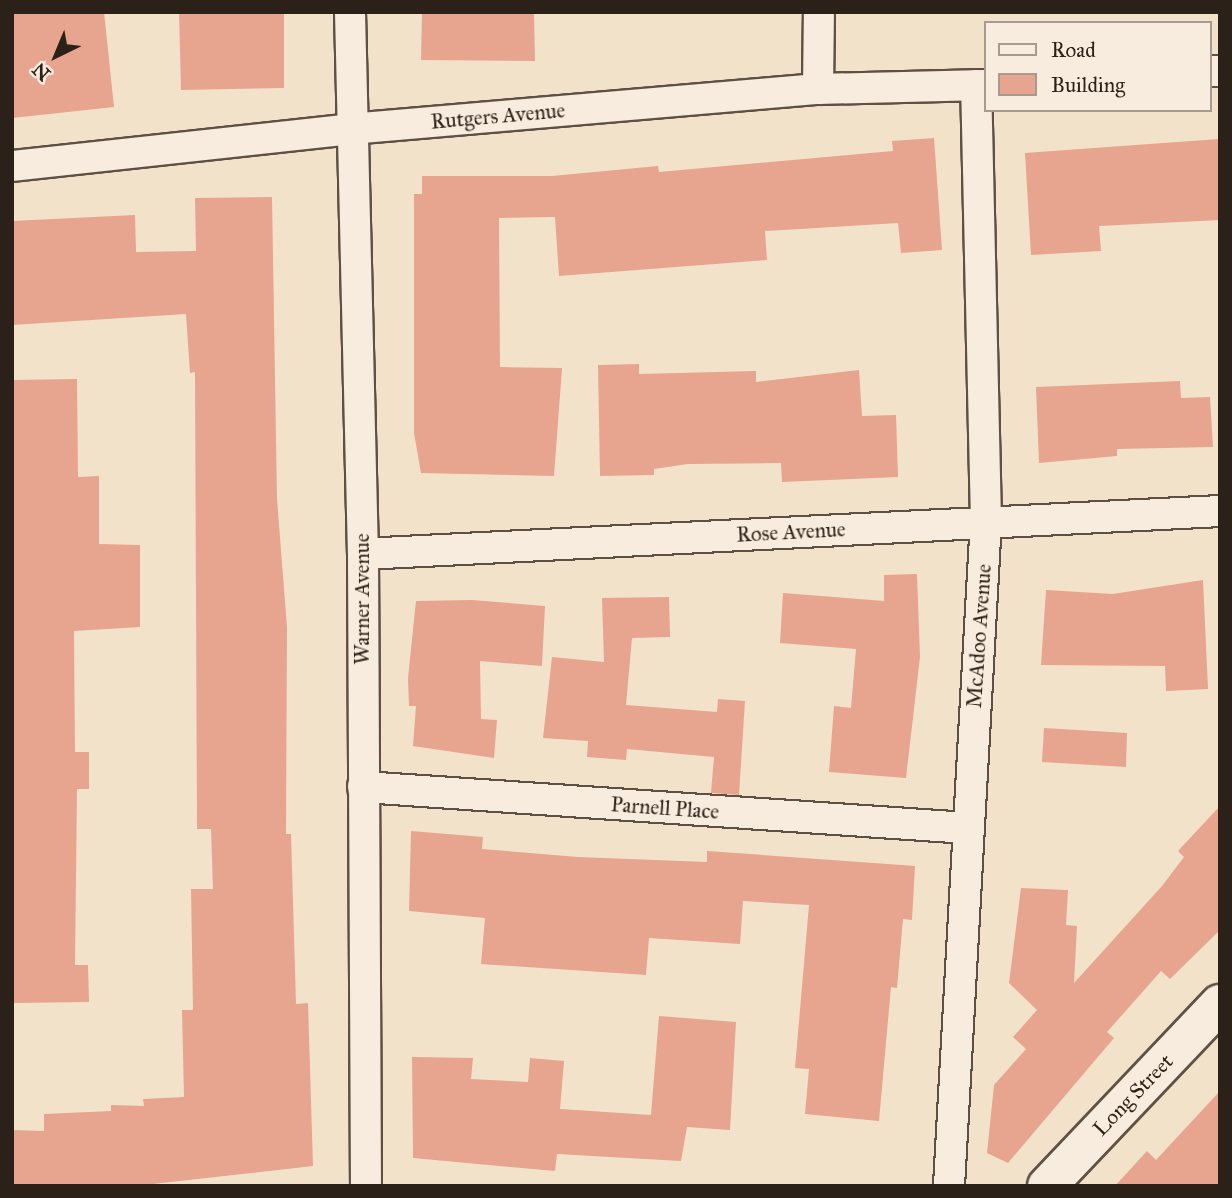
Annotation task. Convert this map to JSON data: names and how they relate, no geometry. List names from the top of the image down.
{
  "streets": {
    "street": [
      "Rutgers Avenue",
      "Rose Avenue",
      "Warner Avenue",
      "McAdoo Avenue",
      "Parnell Place",
      "Long Street"
    ]
  },
  "crossings": [
    ["Rutgers Avenue", "Warner Avenue"],
    ["Rutgers Avenue", "McAdoo Avenue"],
    ["Rose Avenue", "Warner Avenue"],
    ["Rose Avenue", "McAdoo Avenue"],
    ["Warner Avenue", "Parnell Place"],
    ["McAdoo Avenue", "Parnell Place"]
  ],
  "legend": ["Road", "Building"],
  "north": "bottom left"
}
